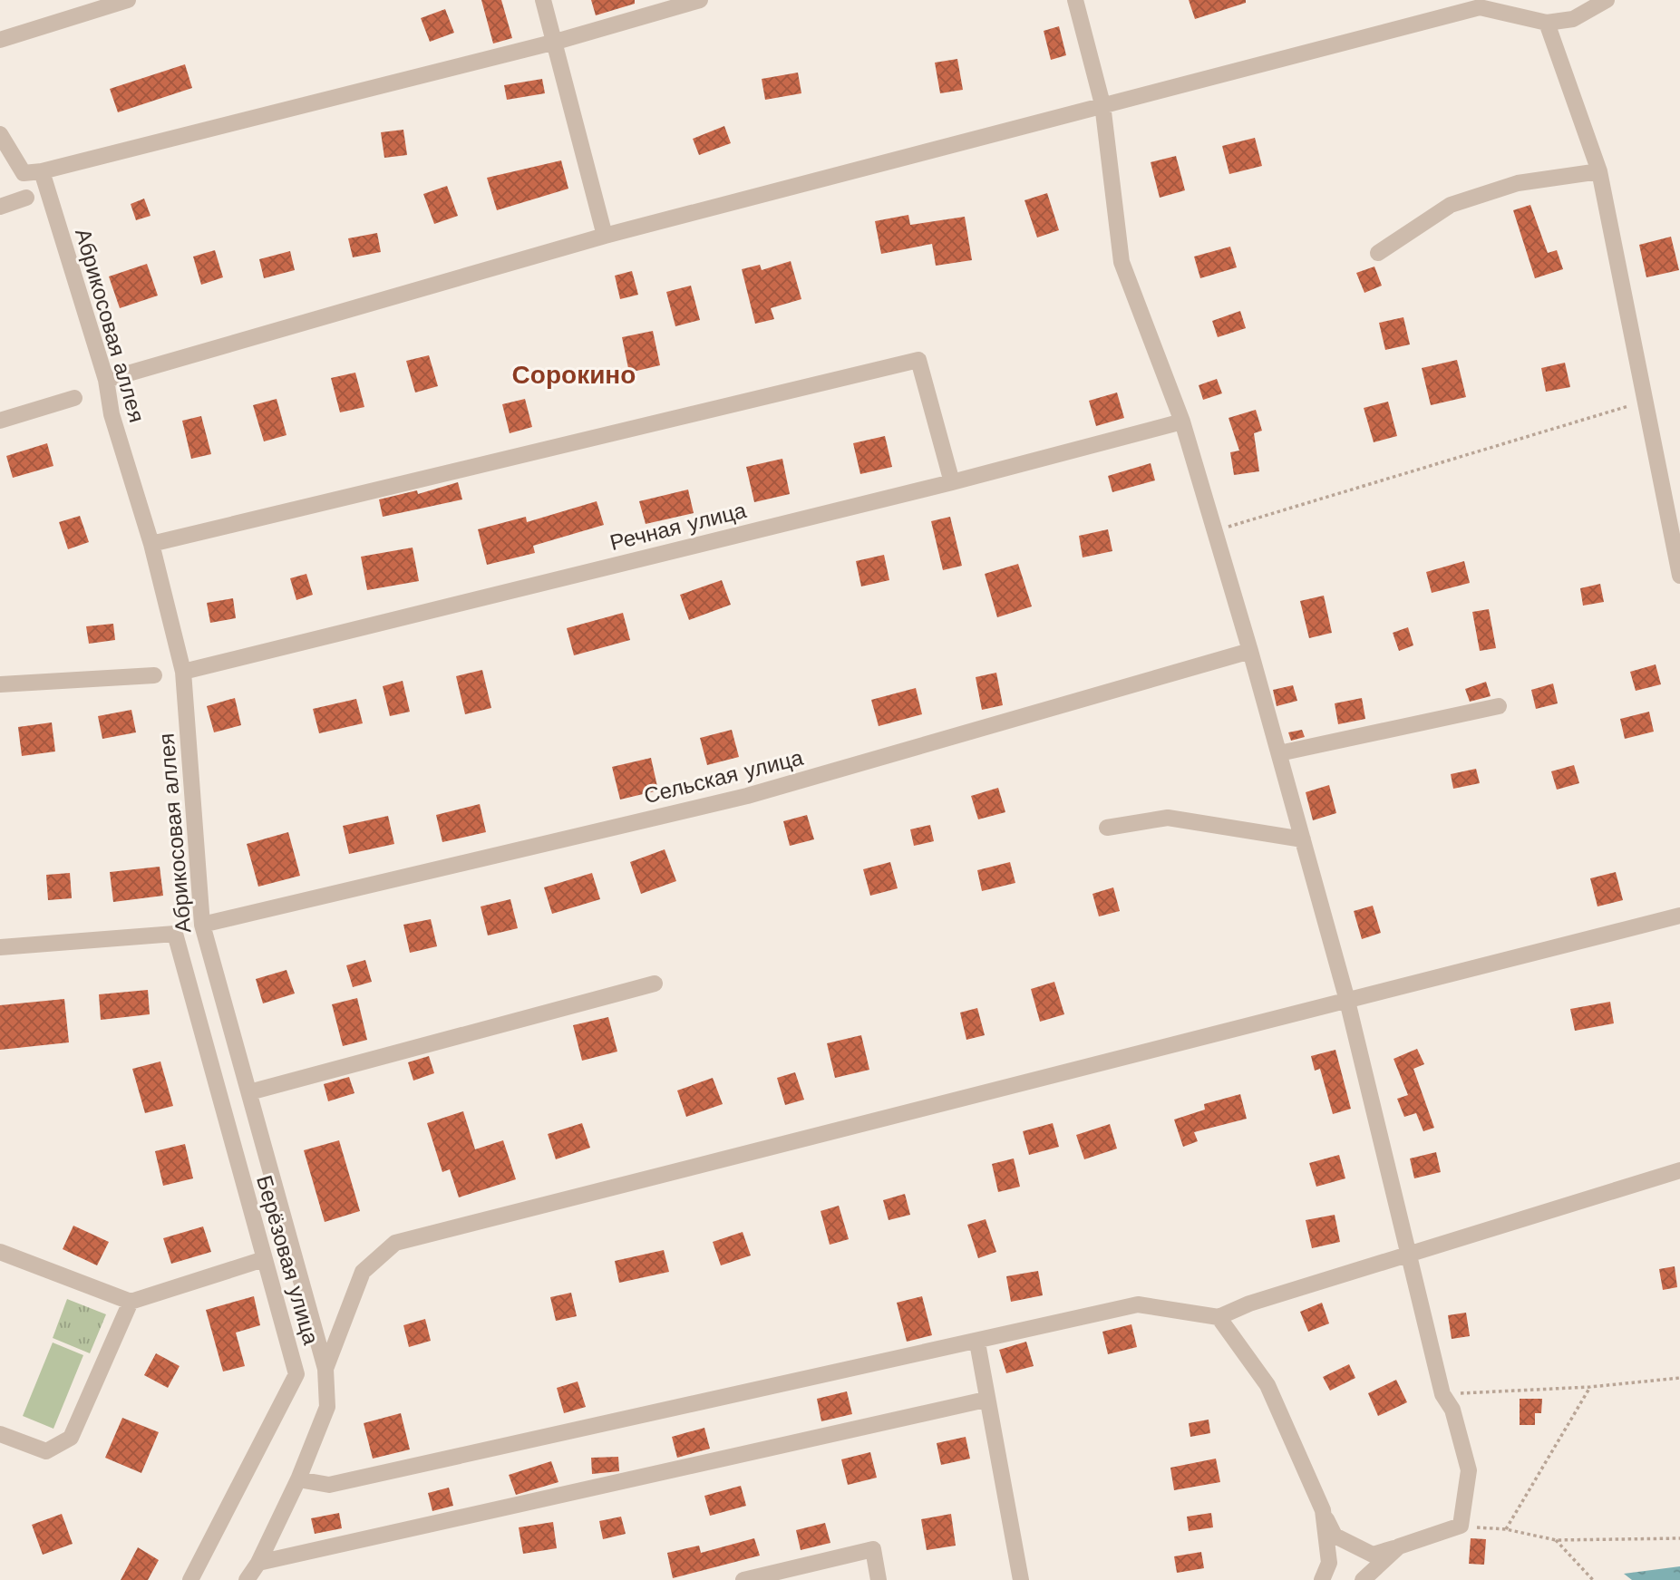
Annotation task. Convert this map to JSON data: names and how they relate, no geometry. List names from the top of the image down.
{
  "streets": {
    "street": [
      "Абрикосовая аллея",
      "Речная улица",
      "Сельская улица",
      "Берёзовая улица"
    ]
  },
  "crossings": [
    ["Абрикосовая аллея", "Речная улица"],
    ["Абрикосовая аллея", "Сельская улица"]
  ],
  "districts": ["Сорокино"]
}
